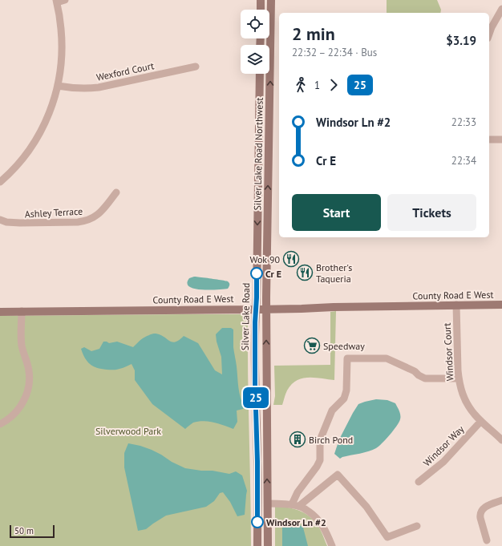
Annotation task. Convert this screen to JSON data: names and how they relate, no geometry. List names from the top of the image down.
{
  "streets": {
    "main road": ["Silver Lake Road Northwest", "County Road E West", "Silver Lake Road"],
    "street": [
      "Wexford Court",
      "Ashley Terrace",
      "Windsor Court",
      "Windsor Way"
    ]
  },
  "crossings": [
    ["Silver Lake Road Northwest", "County Road E West"],
    ["County Road E West", "Silver Lake Road"],
    ["County Road E West", "Windsor Court"],
    ["Windsor Court", "Windsor Way"]
  ],
  "one_way": ["Silver Lake Road Northwest", "Silver Lake Road"],
  "parks": ["Silverwood Park"],
  "places": {
    "restaurant": ["Wok 90", "Brother's Taqueria"],
    "other": ["Cr E", "Windsor Ln #2"],
    "supermarket": ["Speedway"],
    "building": ["Birch Pond"]
  },
  "lines": ["bus line 25"],
  "scale_bar": "50 m",
  "page": {
    "on_map": "25",
    "heading": ["2 min", "22:32 – 22:34 · Bus", "$3.19"],
    "legs": ["1", "25"],
    "list": [
      {
        "name": "Windsor Ln #2",
        "value": "22:33"
      },
      {
        "name": "Cr E",
        "value": "22:34"
      }
    ],
    "buttons": ["Start", "Tickets"],
    "scale": "50 m"
  }
}
